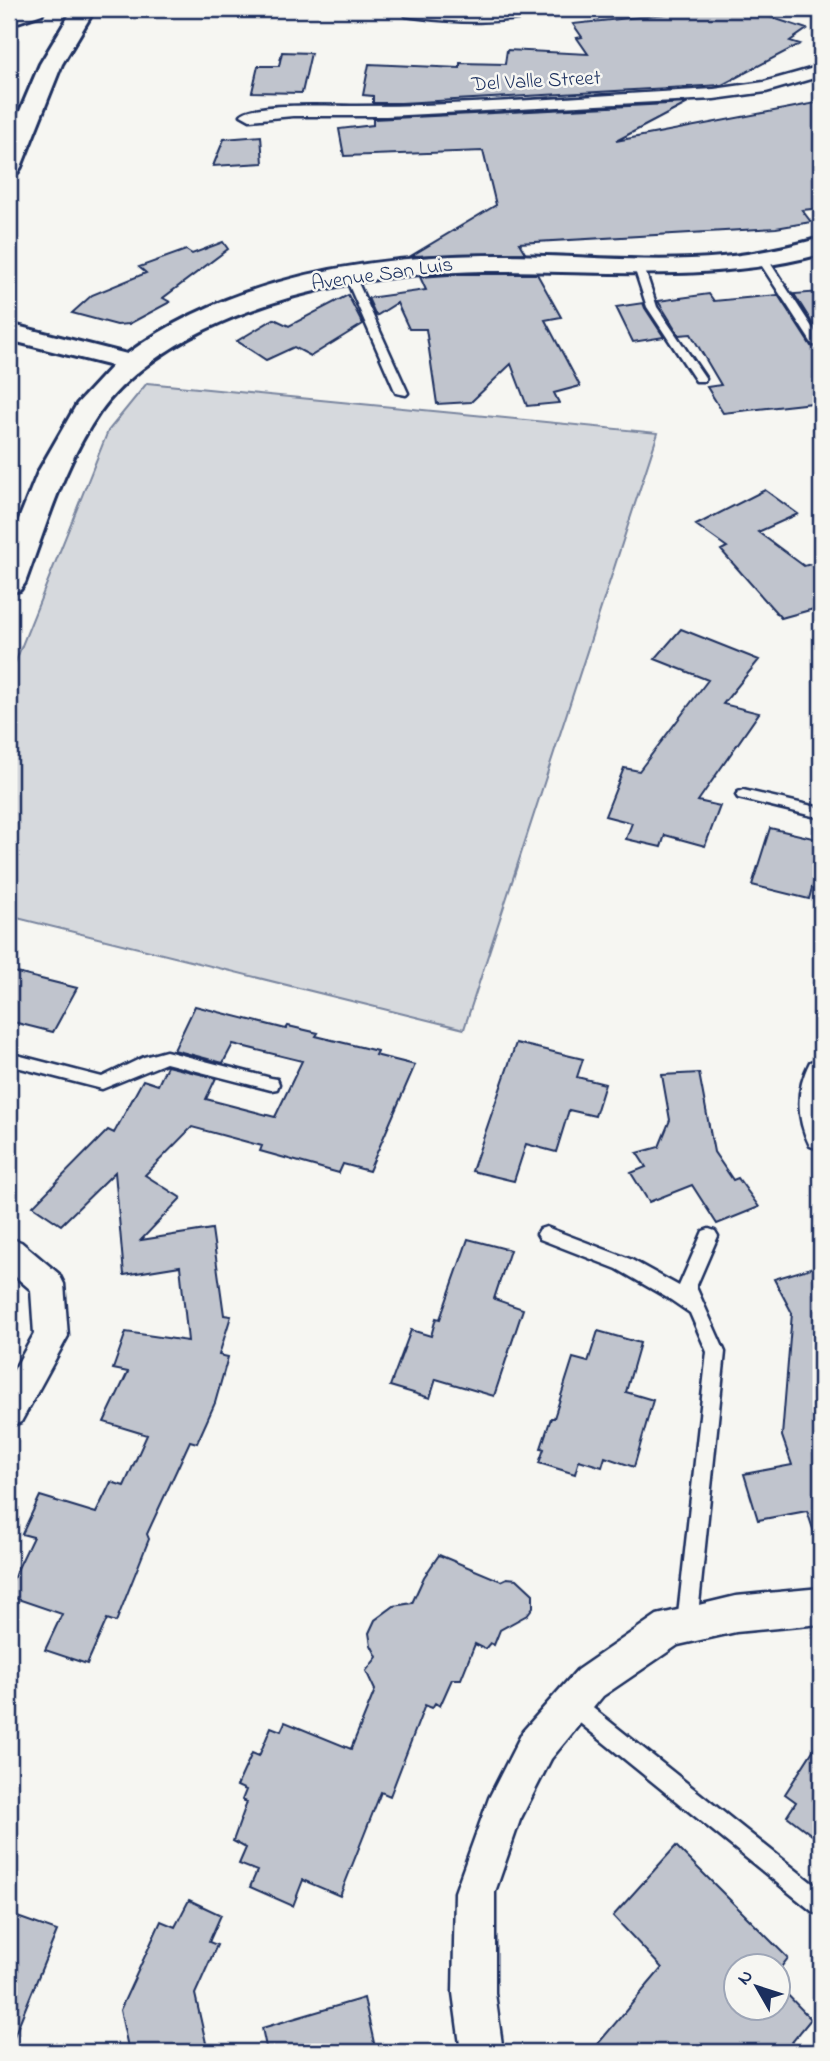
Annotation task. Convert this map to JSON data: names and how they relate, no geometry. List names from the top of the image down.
{
  "streets": {
    "main road": ["Avenue San Luis"],
    "street": ["Del Valle Street"]
  },
  "north": "top left"
}
